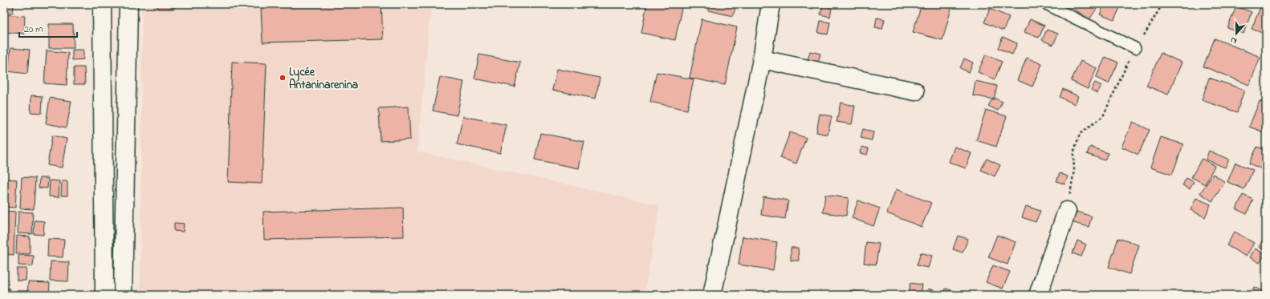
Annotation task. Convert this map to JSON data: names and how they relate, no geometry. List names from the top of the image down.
{
  "places": ["Lycée Antaninarenina"],
  "scale_bar": "20 m",
  "north": "bottom"
}
